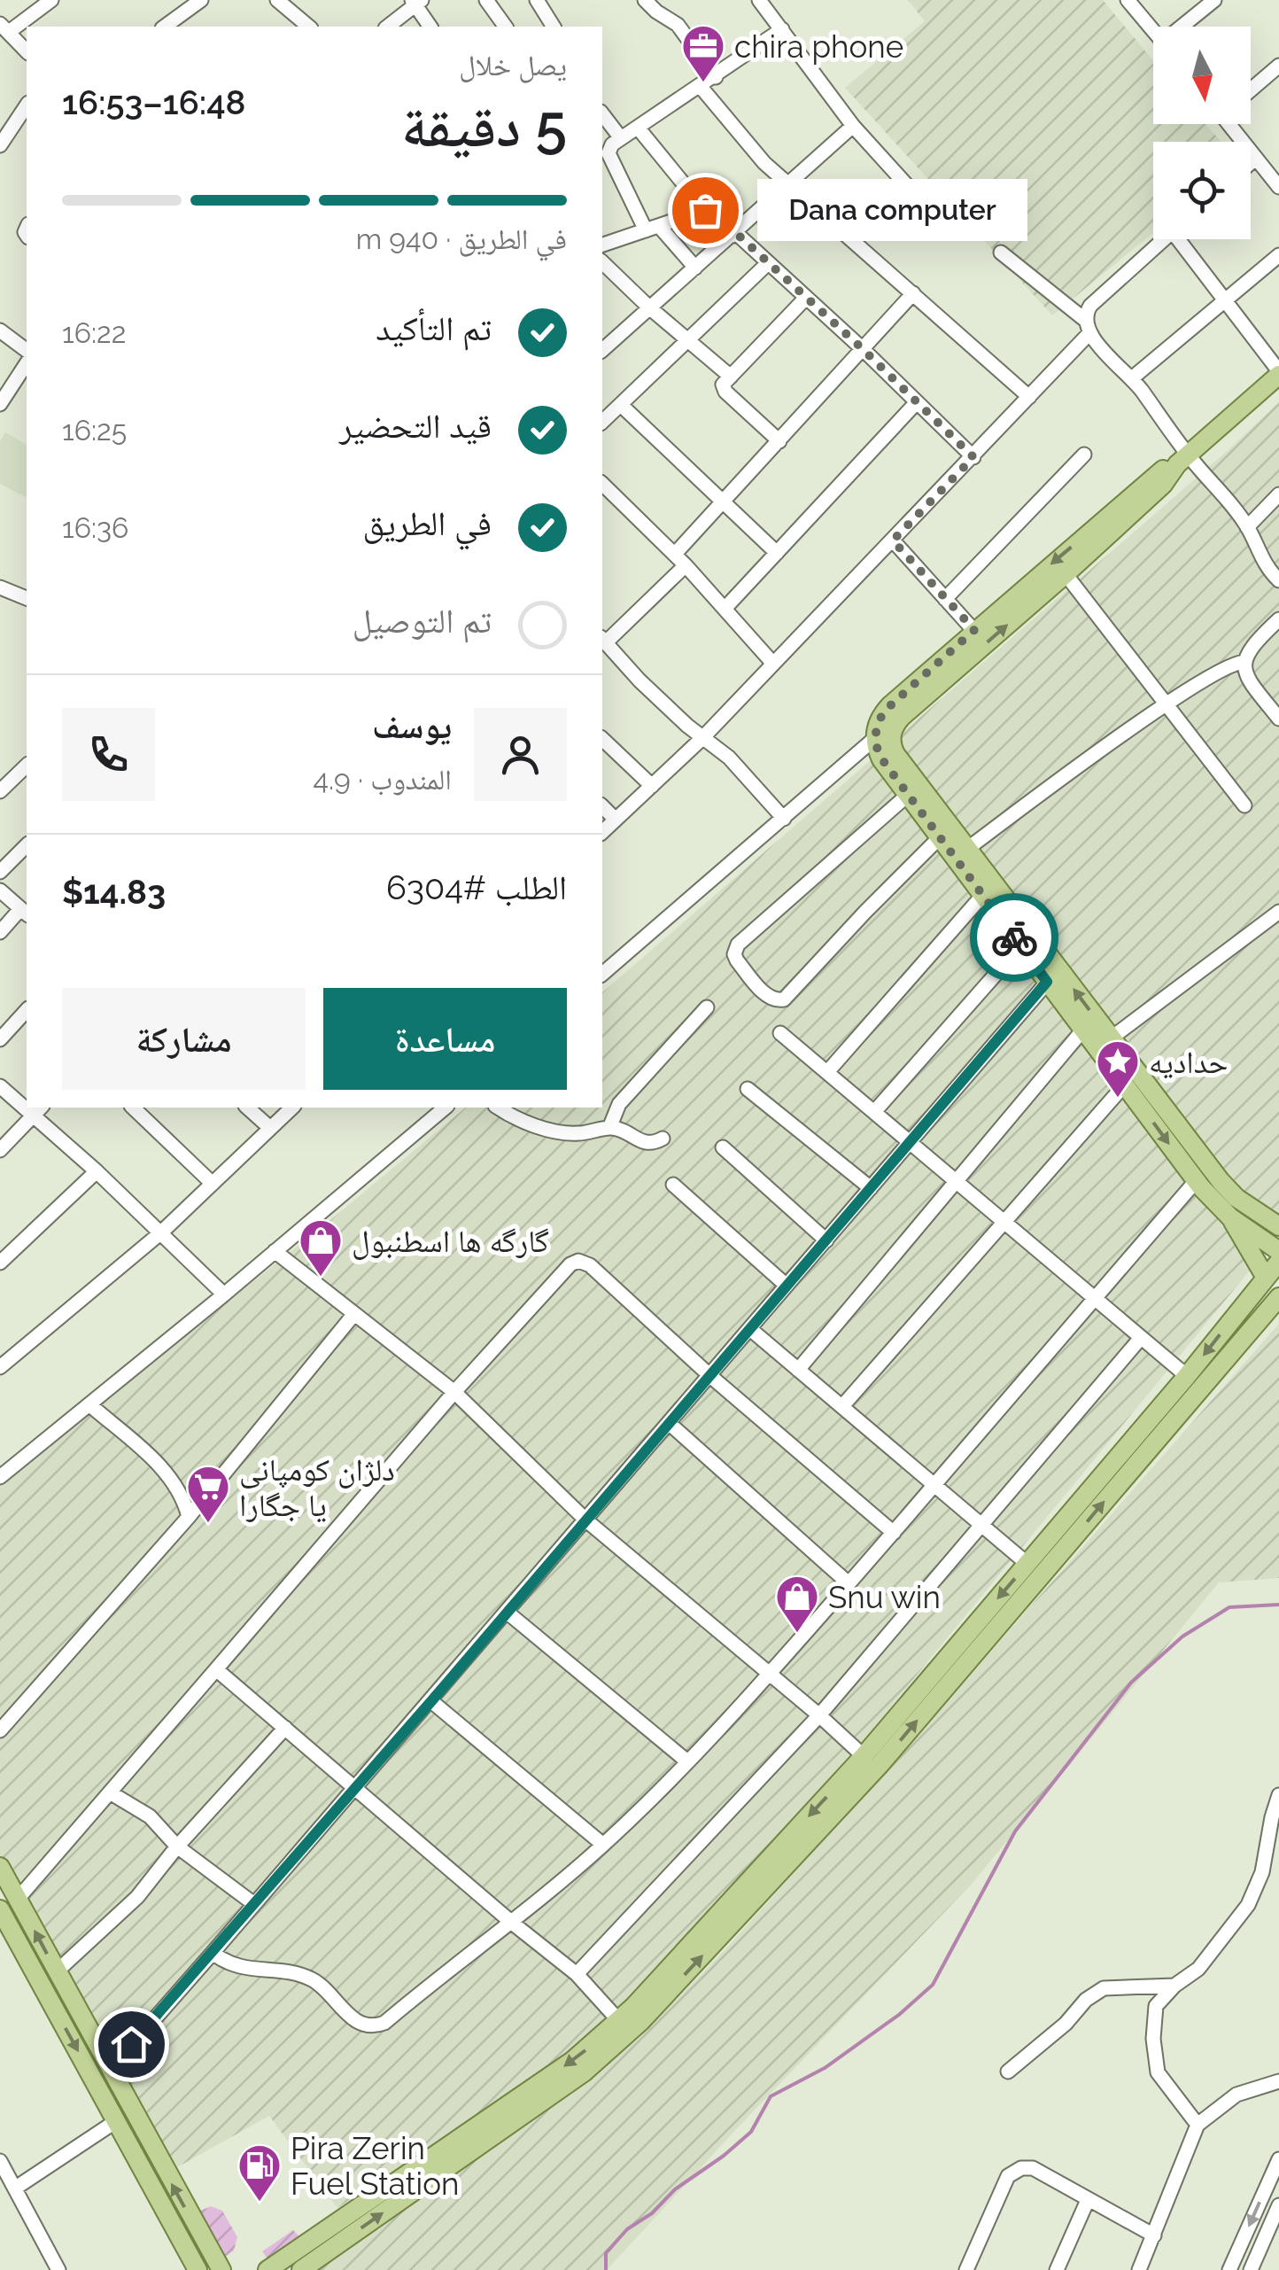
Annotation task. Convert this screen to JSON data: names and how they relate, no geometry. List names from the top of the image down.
{
  "places": {
    "office": ["chira phone"],
    "other": ["Dana computer"],
    "place": ["حداديه"],
    "shop": ["گارگه ها اسطنبول", "Snu win"],
    "supermarket": ["دلژان کومپانی یا جگارا"],
    "fuel station": ["Pira Zerin Fuel Station"]
  },
  "north": "bottom",
  "page": {
    "heading": ["5 دقيقة", "يصل خلال", "16:48–16:53"],
    "panel": [
      "يوسف",
      "المندوب · 4.9",
      "الطلب #6304",
      "$14.83"
    ],
    "bar": "في الطريق · 940 m",
    "bubble": "Dana computer",
    "list": [
      ["تم التأكيد", "16:22"],
      ["قيد التحضير", "16:25"],
      ["في الطريق", "16:36"],
      "تم التوصيل"
    ],
    "buttons": ["مساعدة", "مشاركة"]
  }
}
